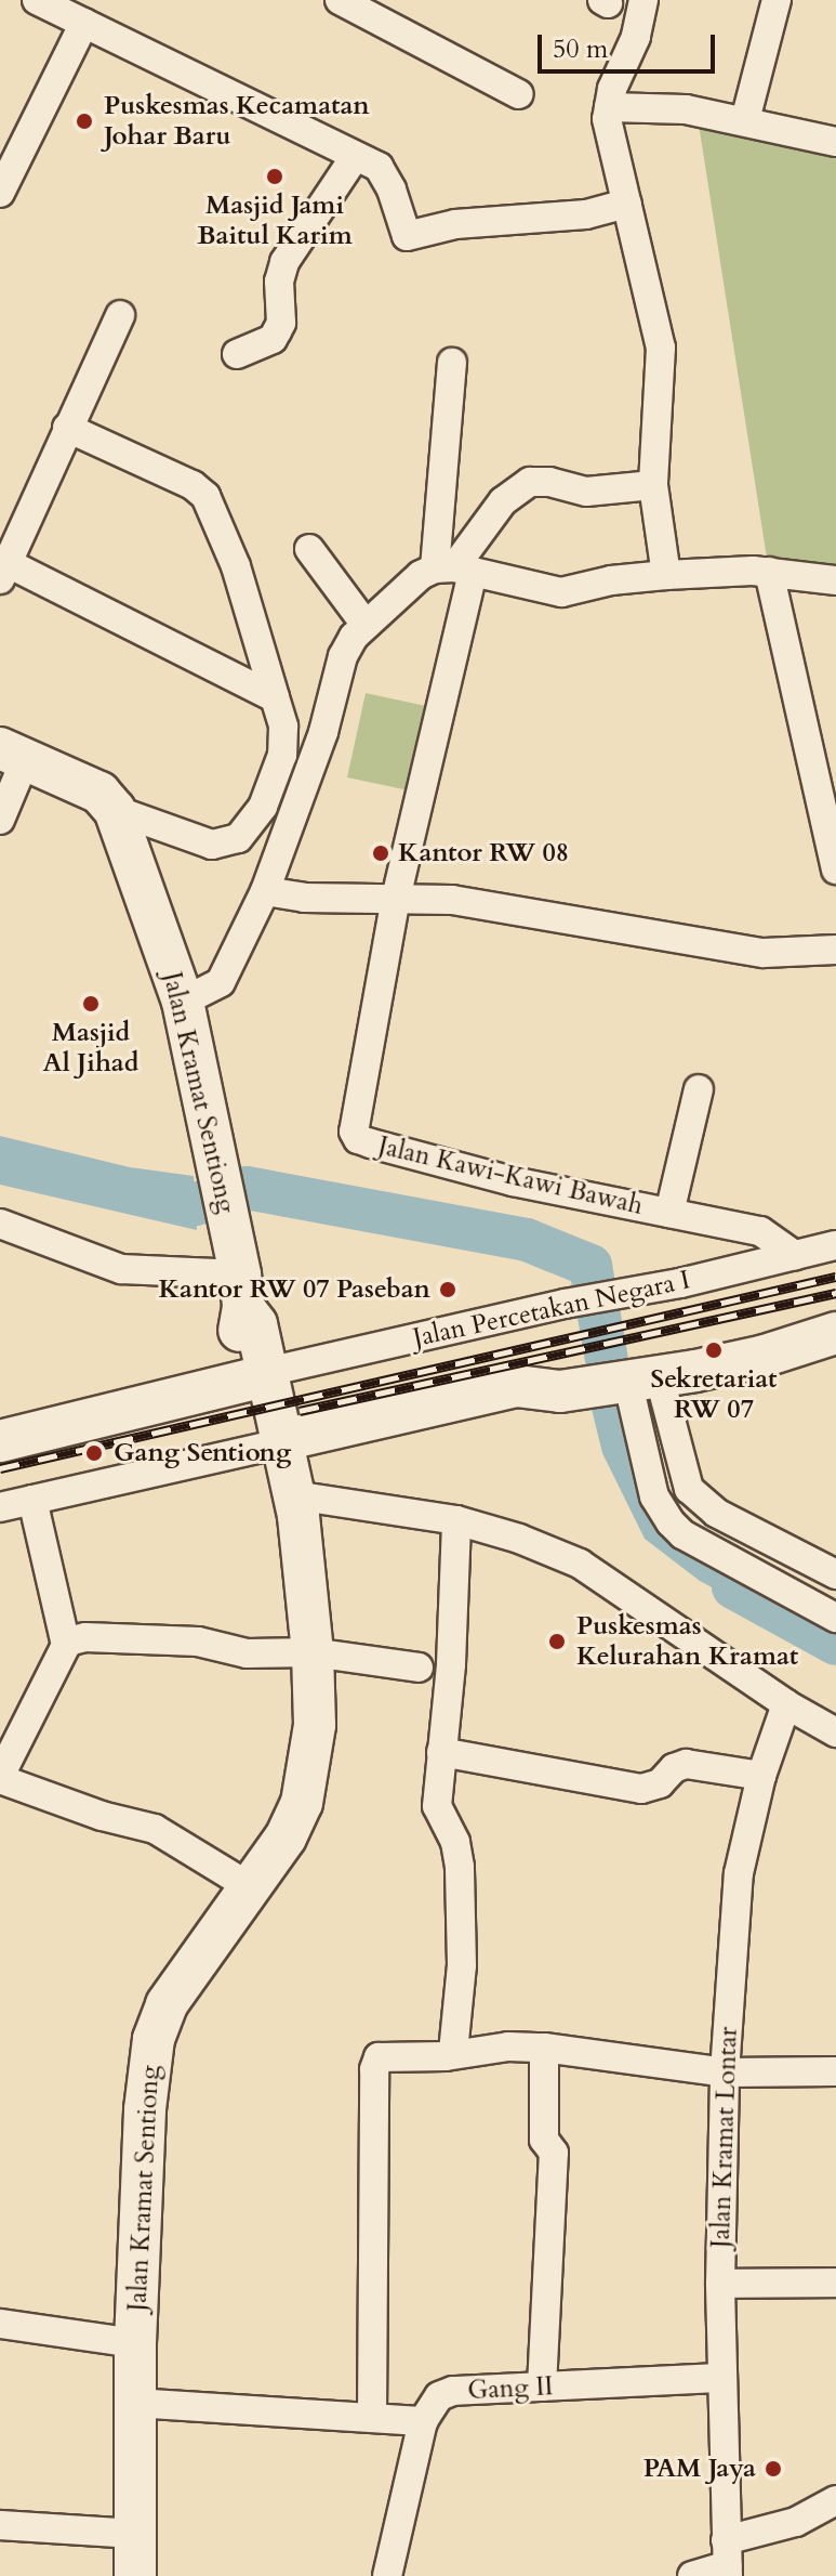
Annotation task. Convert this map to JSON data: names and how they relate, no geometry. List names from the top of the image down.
{
  "streets": {
    "street": [
      "Jalan Kramat Sentiong",
      "Jalan Kawi-Kawi Bawah",
      "Jalan Percetakan Negara I",
      "Jalan Kramat Lontar",
      "Gang II"
    ]
  },
  "crossings": [
    ["Jalan Kramat Sentiong", "Jalan Percetakan Negara I"],
    ["Jalan Kawi-Kawi Bawah", "Jalan Percetakan Negara I"],
    ["Jalan Kramat Lontar", "Gang II"]
  ],
  "places": [
    "Puskesmas Kecamatan Johar Baru",
    "Masjid Jami Baitul Karim",
    "Kantor RW 08",
    "Masjid Al Jihad",
    "Kantor RW 07 Paseban",
    "Sekretariat RW 07",
    "Gang Sentiong",
    "Puskesmas Kelurahan Kramat",
    "PAM Jaya"
  ],
  "scale_bar": "50 m"
}
